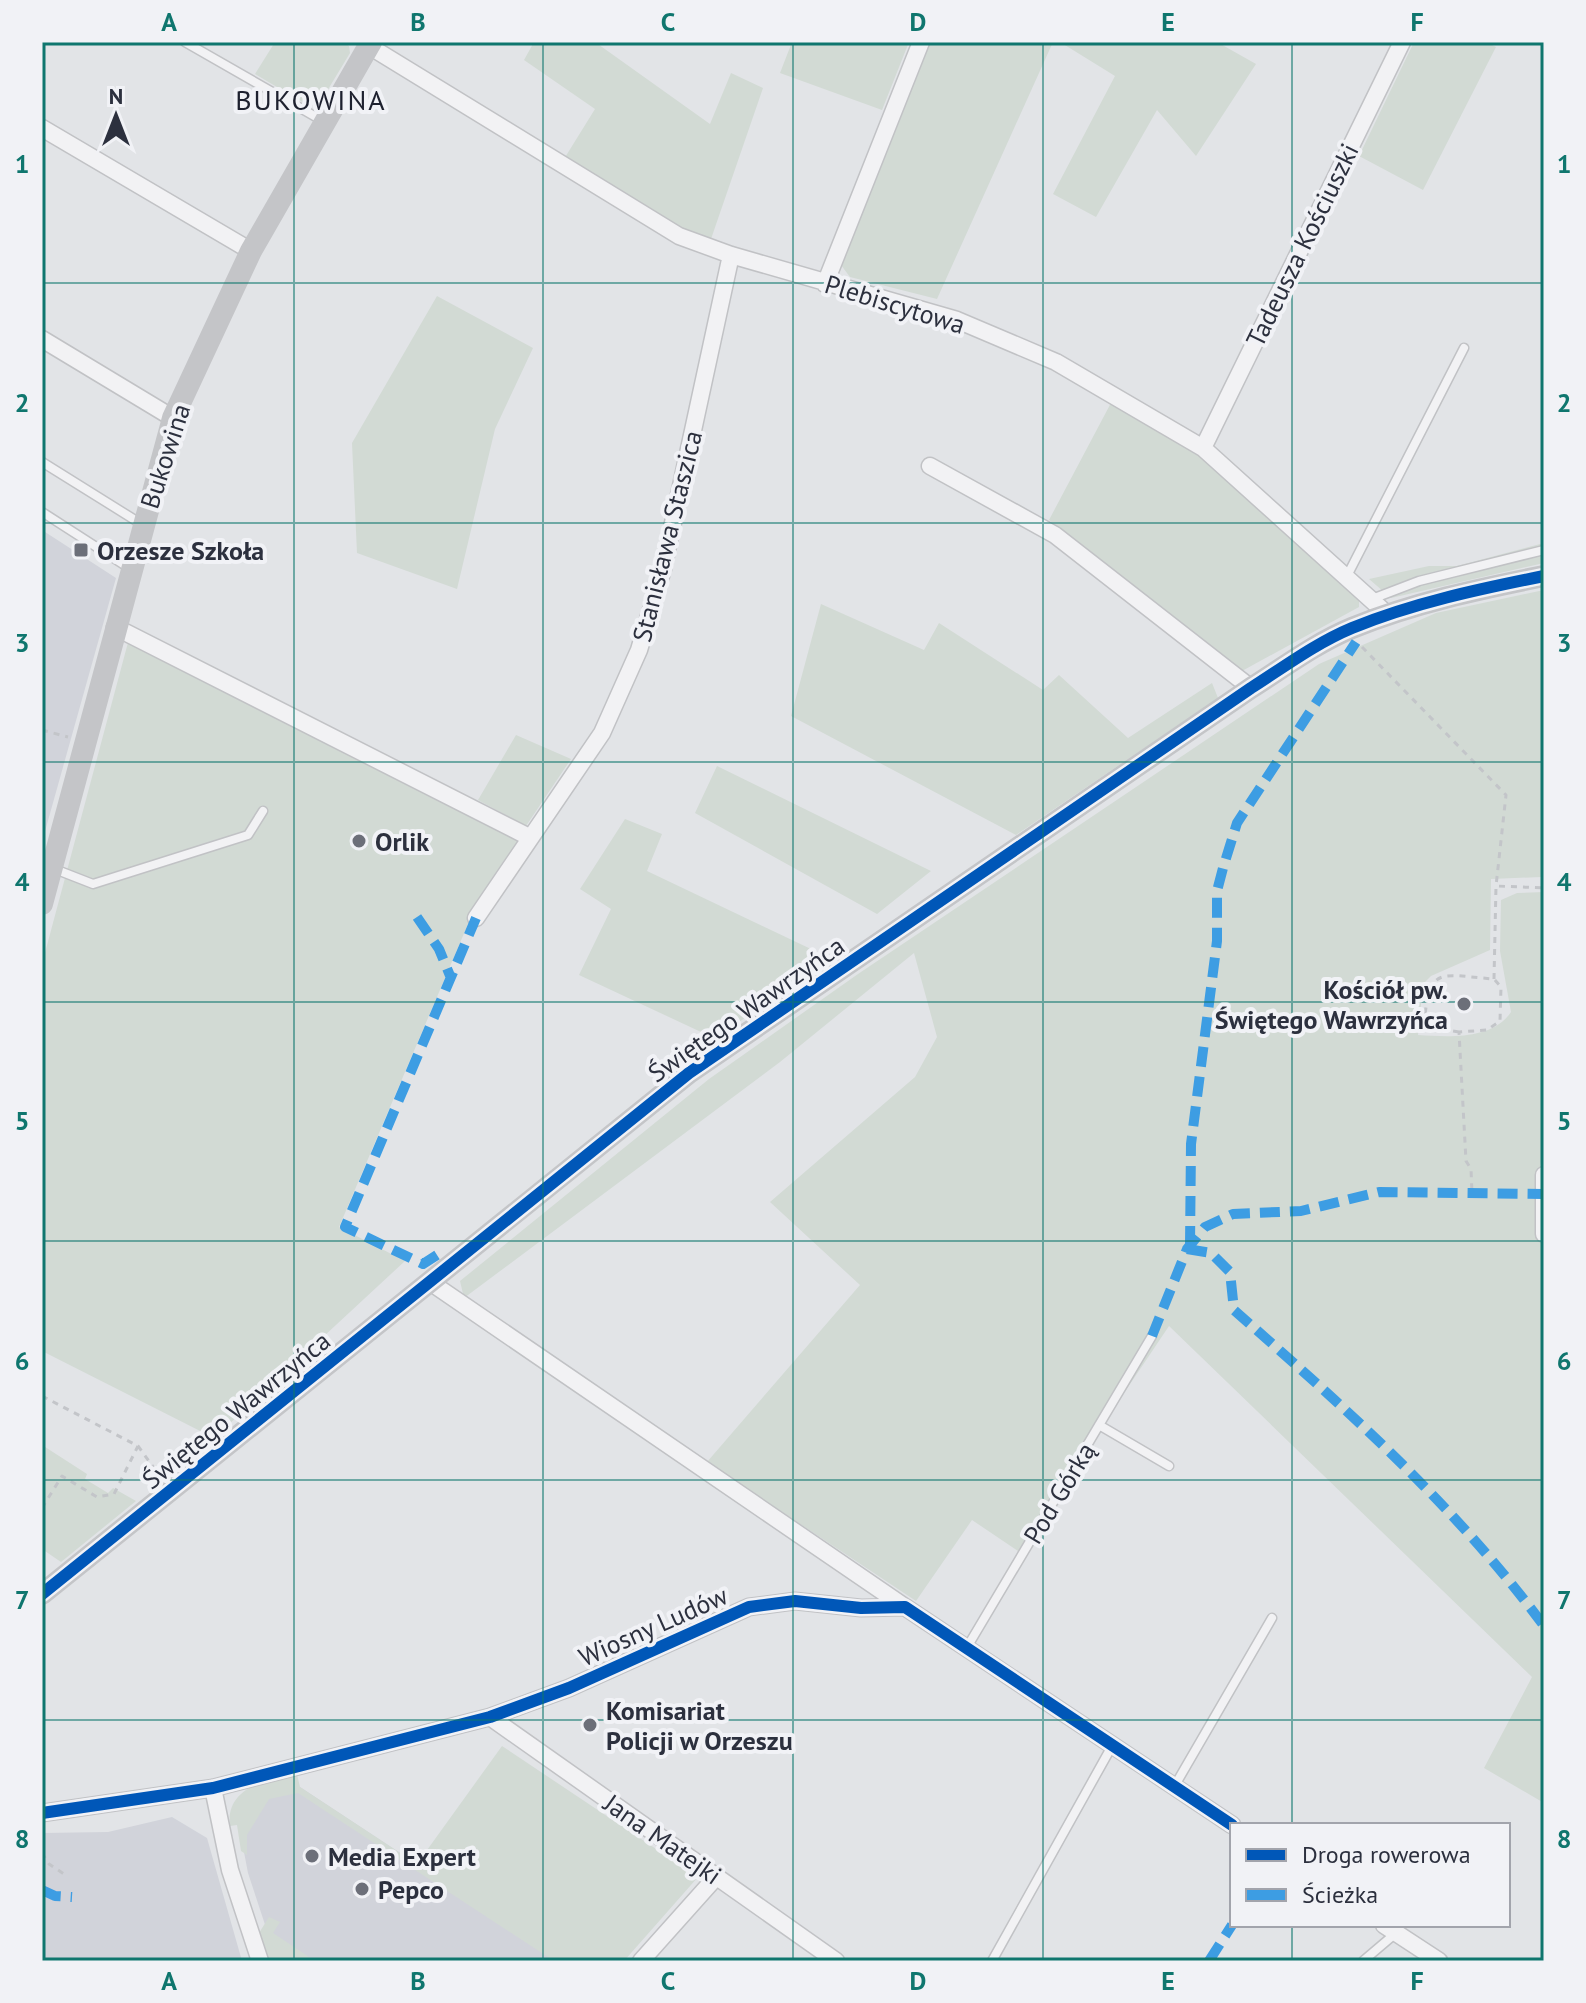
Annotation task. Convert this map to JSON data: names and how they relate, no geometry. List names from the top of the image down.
{
  "streets": {
    "street": [
      "Tadeusza Kościuszki",
      "Plebiscytowa",
      "Bukowina",
      "Stanisława Staszica",
      "Świętego Wawrzyńca",
      "Wiosny Ludów",
      "Jana Matejki"
    ],
    "lane": ["Pod Górką"]
  },
  "crossings": [
    ["Tadeusza Kościuszki", "Plebiscytowa"],
    ["Plebiscytowa", "Bukowina"],
    ["Plebiscytowa", "Stanisława Staszica"],
    ["Plebiscytowa", "Świętego Wawrzyńca"],
    ["Wiosny Ludów", "Jana Matejki"]
  ],
  "districts": ["BUKOWINA"],
  "places": {
    "transit": ["Orzesze Szkoła"],
    "other": [
      "Orlik",
      "Kościół pw. Świętego Wawrzyńca",
      "Komisariat Policji w Orzeszu",
      "Media Expert",
      "Pepco"
    ]
  },
  "legend": ["Droga rowerowa", "Ścieżka"],
  "north": "top",
  "grid": {
    "columns": [
      "A",
      "B",
      "C",
      "D",
      "E",
      "F"
    ],
    "rows": [
      "1",
      "2",
      "3",
      "4",
      "5",
      "6",
      "7",
      "8"
    ]
  }
}
